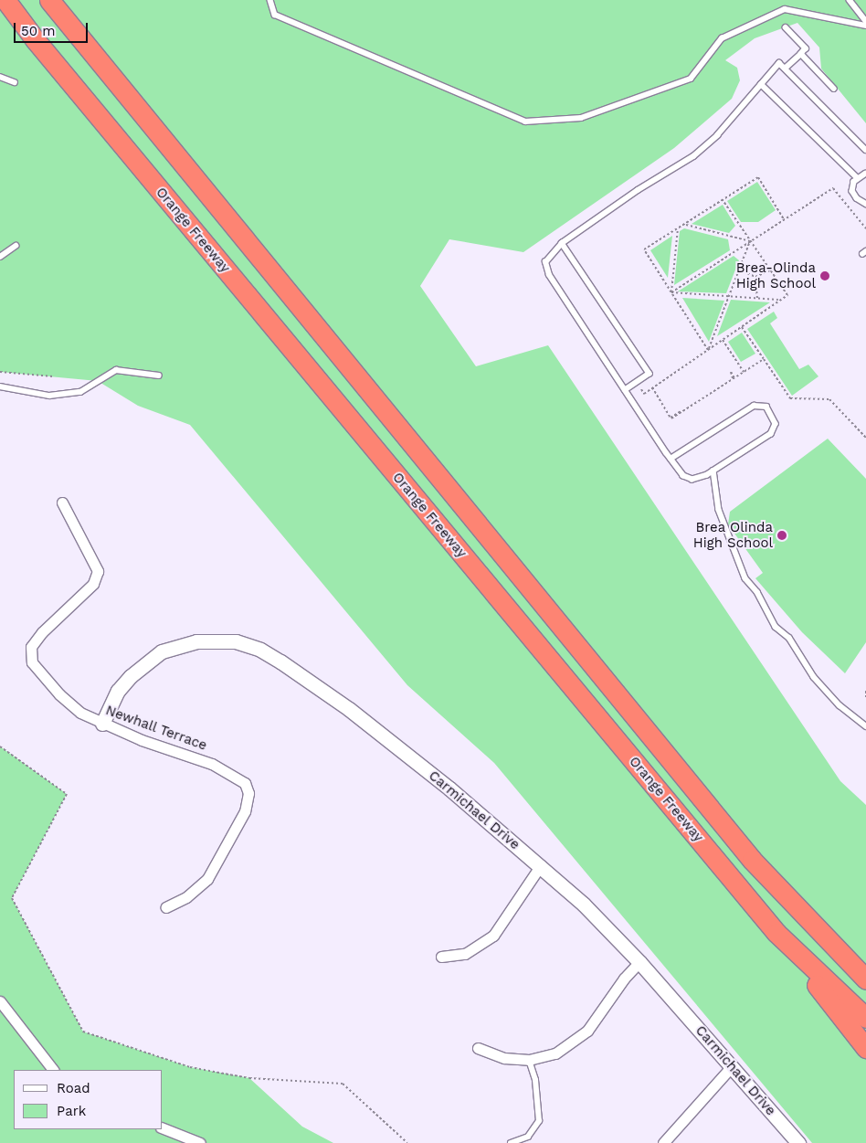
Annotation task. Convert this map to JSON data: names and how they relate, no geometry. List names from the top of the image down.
{
  "streets": {
    "highway": ["Orange Freeway"],
    "street": ["Newhall Terrace", "Carmichael Drive"]
  },
  "crossings": [
    ["Newhall Terrace", "Carmichael Drive"]
  ],
  "places": ["Brea-Olinda High School", "Brea Olinda High School"],
  "legend": ["Road", "Park"],
  "scale_bar": "50 m"
}
